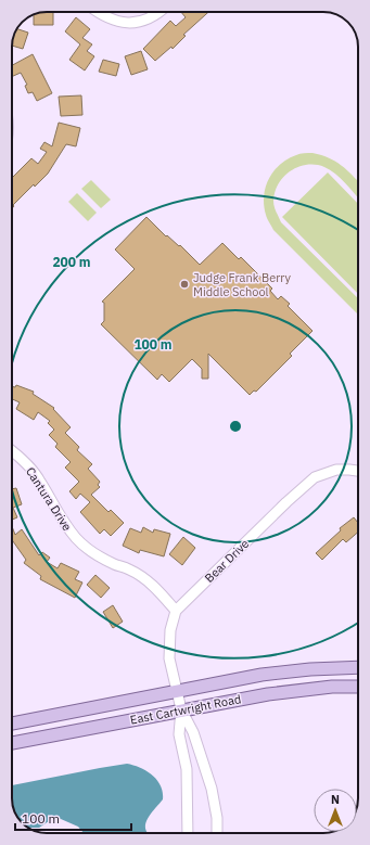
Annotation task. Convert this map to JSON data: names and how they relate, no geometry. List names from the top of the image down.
{
  "streets": {
    "main road": ["East Cartwright Road"],
    "street": ["Cantura Drive", "Bear Drive"]
  },
  "crossings": [
    ["Cantura Drive", "Bear Drive"]
  ],
  "places": ["Judge Frank Berry Middle School"],
  "scale_bar": "100 m",
  "north": "top",
  "rings": ["200 m", "100 m"]
}
